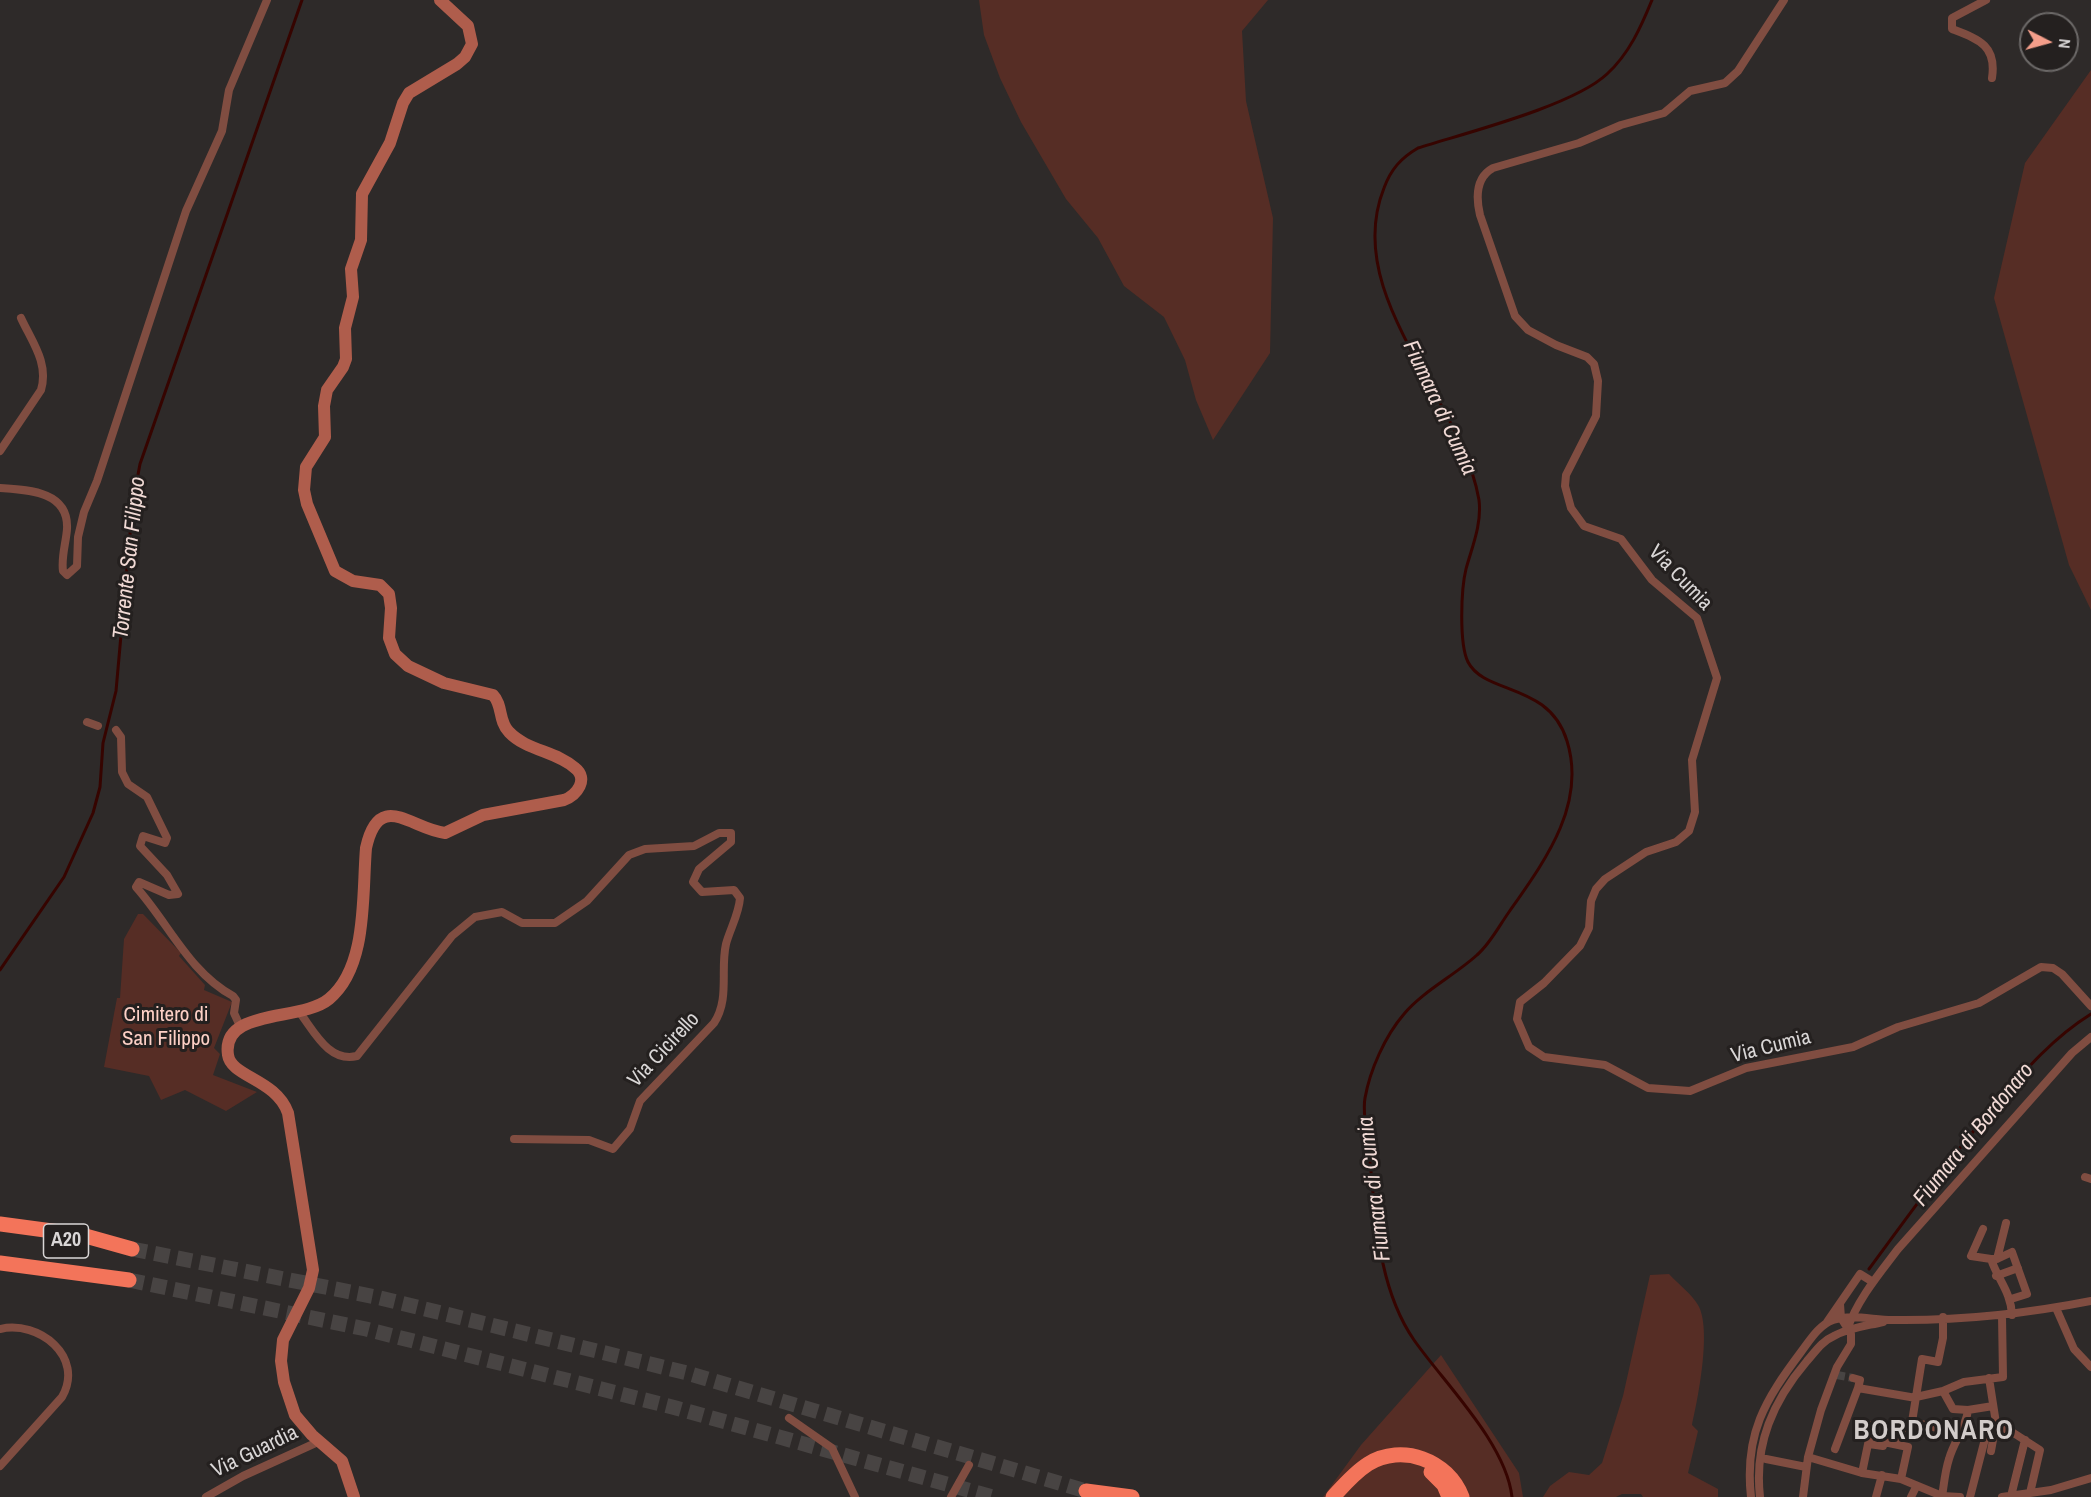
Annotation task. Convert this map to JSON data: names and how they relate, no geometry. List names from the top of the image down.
{
  "streets": {
    "highway": ["A20"],
    "street": ["Via Cumia", "Via Cicirello", "Via Guardia"]
  },
  "districts": ["BORDONARO"],
  "water": ["Fiumara di Cumia", "Torrente San Filippo", "Fiumara di Bordonaro"],
  "parks": ["Cimitero di San Filippo"],
  "north": "right"
}
